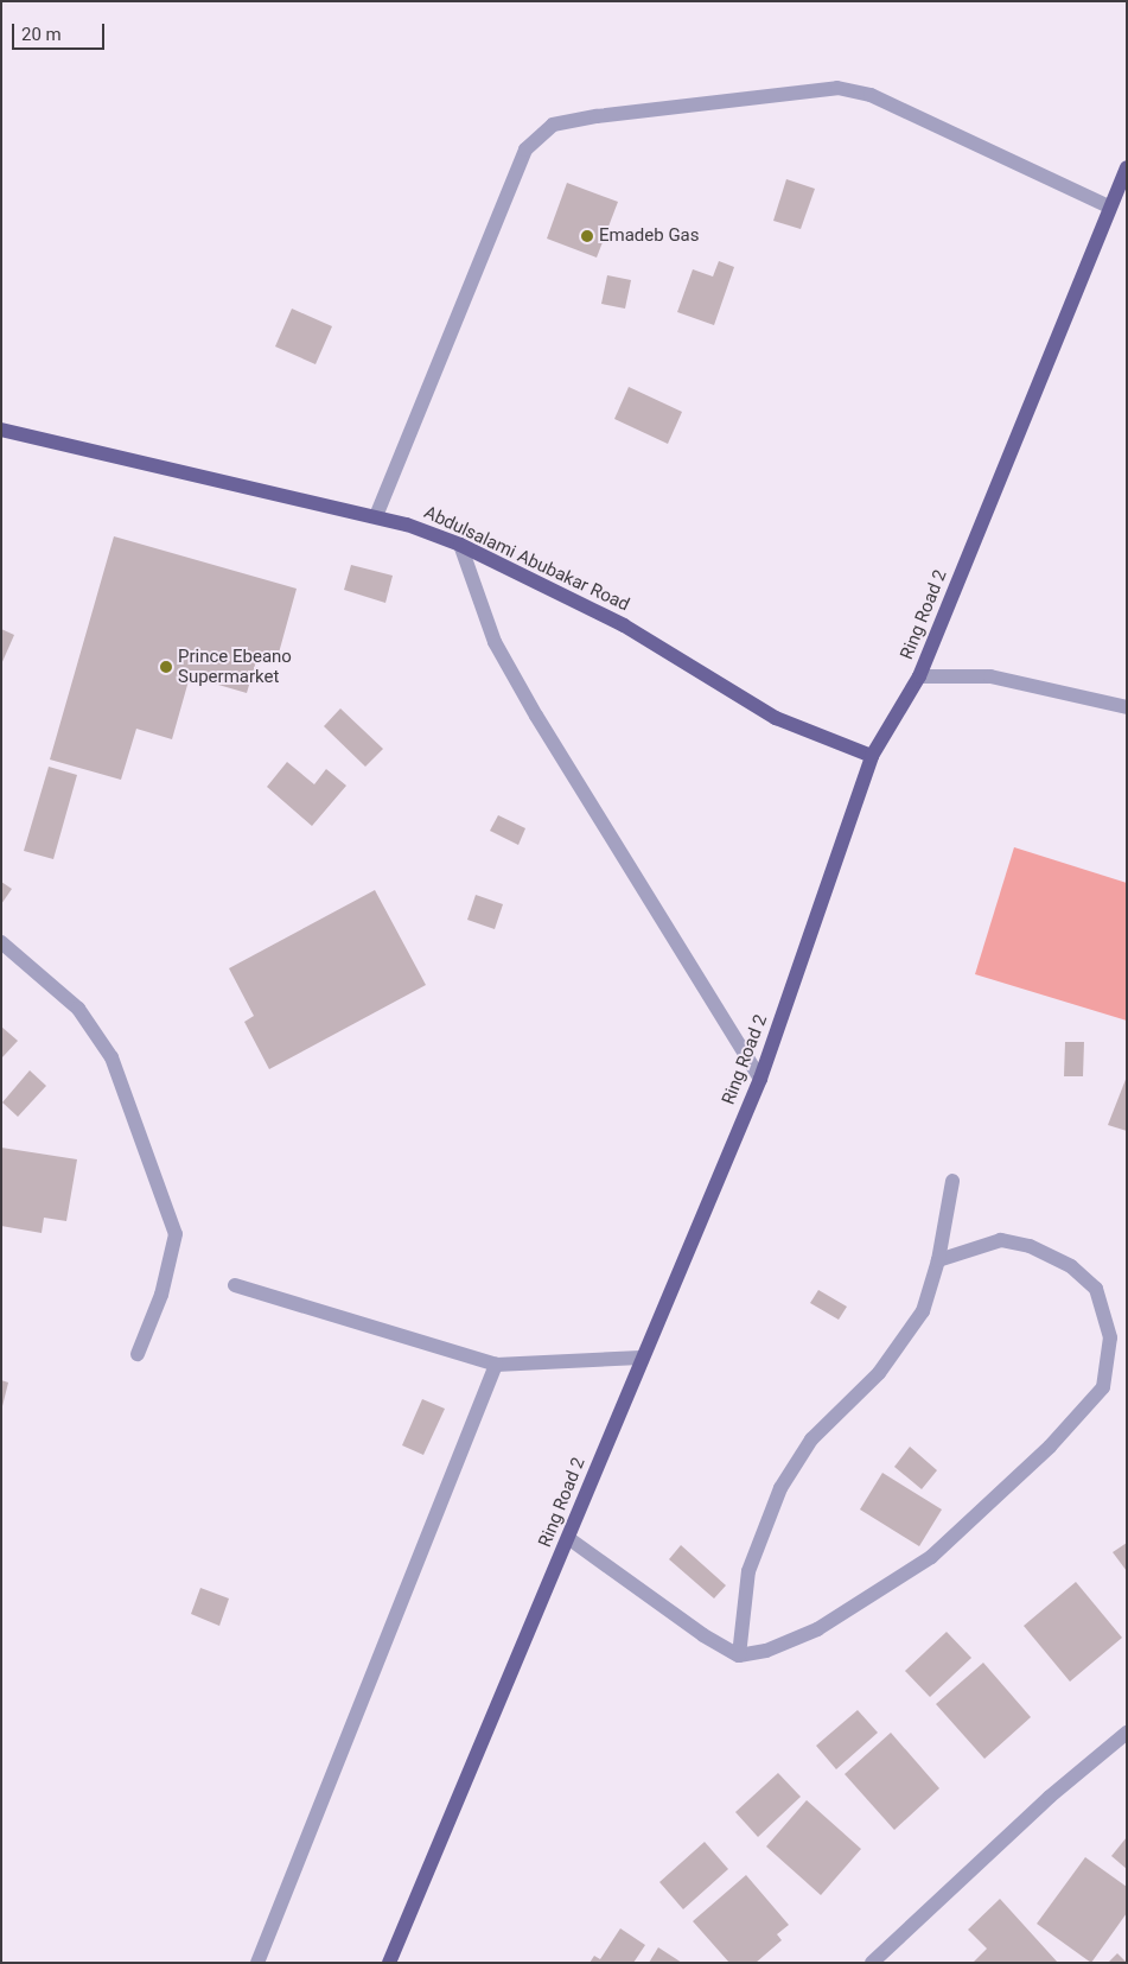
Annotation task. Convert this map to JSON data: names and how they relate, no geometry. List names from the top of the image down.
{
  "streets": {
    "main road": ["Abdulsalami Abubakar Road", "Ring Road 2"]
  },
  "crossings": [
    ["Abdulsalami Abubakar Road", "Ring Road 2"]
  ],
  "places": ["Emadeb Gas", "Prince Ebeano Supermarket"],
  "scale_bar": "20 m"
}
